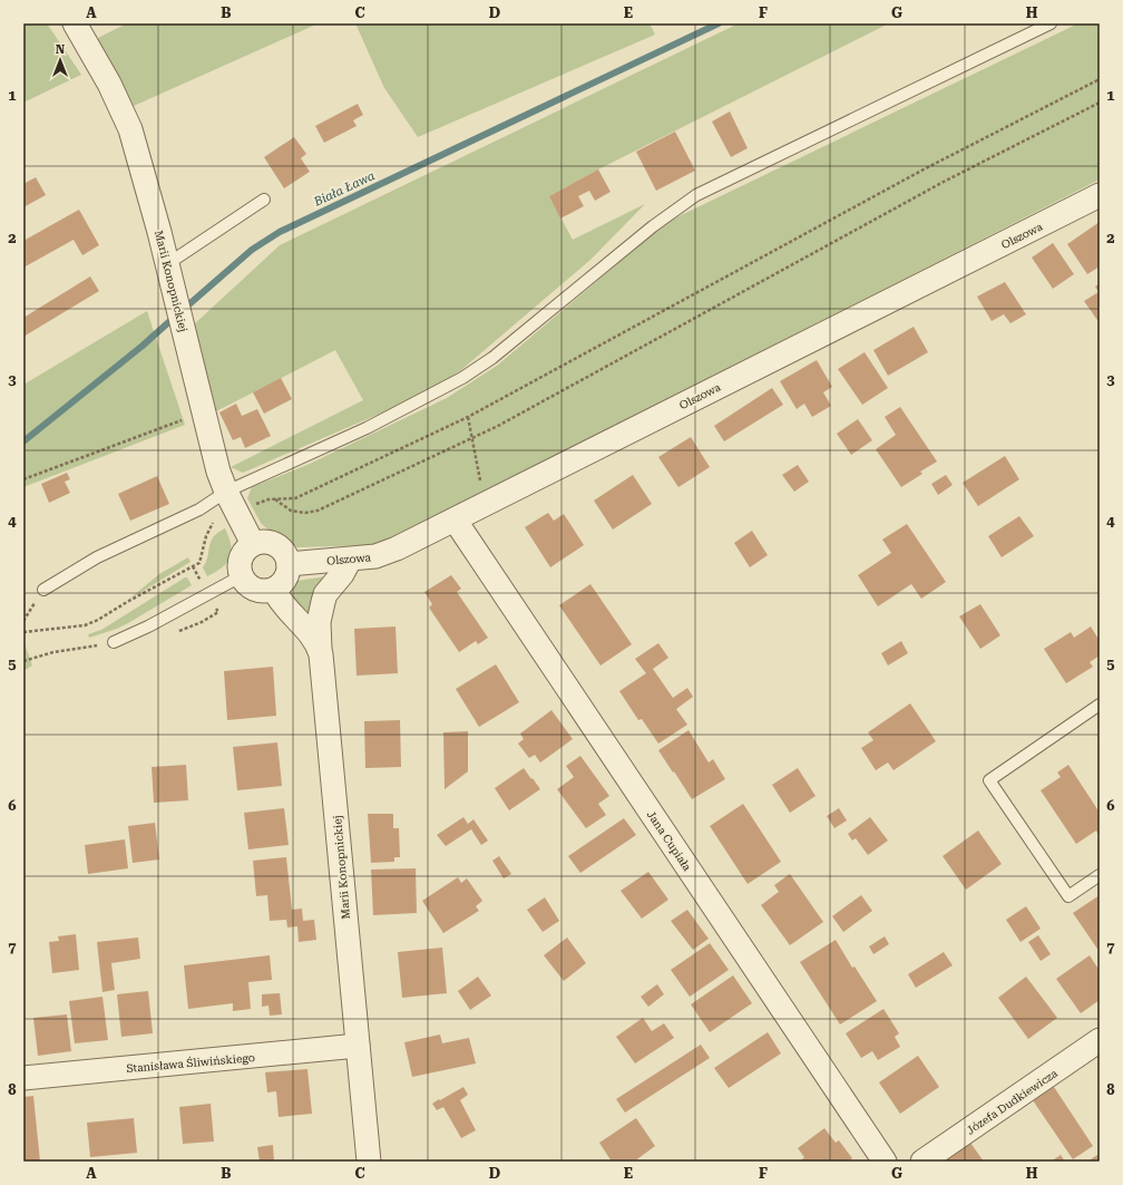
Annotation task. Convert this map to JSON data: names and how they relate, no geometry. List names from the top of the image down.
{
  "streets": {
    "street": [
      "Olszowa",
      "Marii Konopnickiej",
      "Jana Cupiała",
      "Stanisława Śliwińskiego",
      "Józefa Dudkiewicza"
    ]
  },
  "crossings": [
    ["Olszowa", "Marii Konopnickiej"],
    ["Olszowa", "Jana Cupiała"],
    ["Marii Konopnickiej", "Stanisława Śliwińskiego"]
  ],
  "water": ["Biała Ława"],
  "north": "top",
  "grid": {
    "columns": [
      "A",
      "B",
      "C",
      "D",
      "E",
      "F",
      "G",
      "H"
    ],
    "rows": [
      "1",
      "2",
      "3",
      "4",
      "5",
      "6",
      "7",
      "8"
    ]
  }
}
